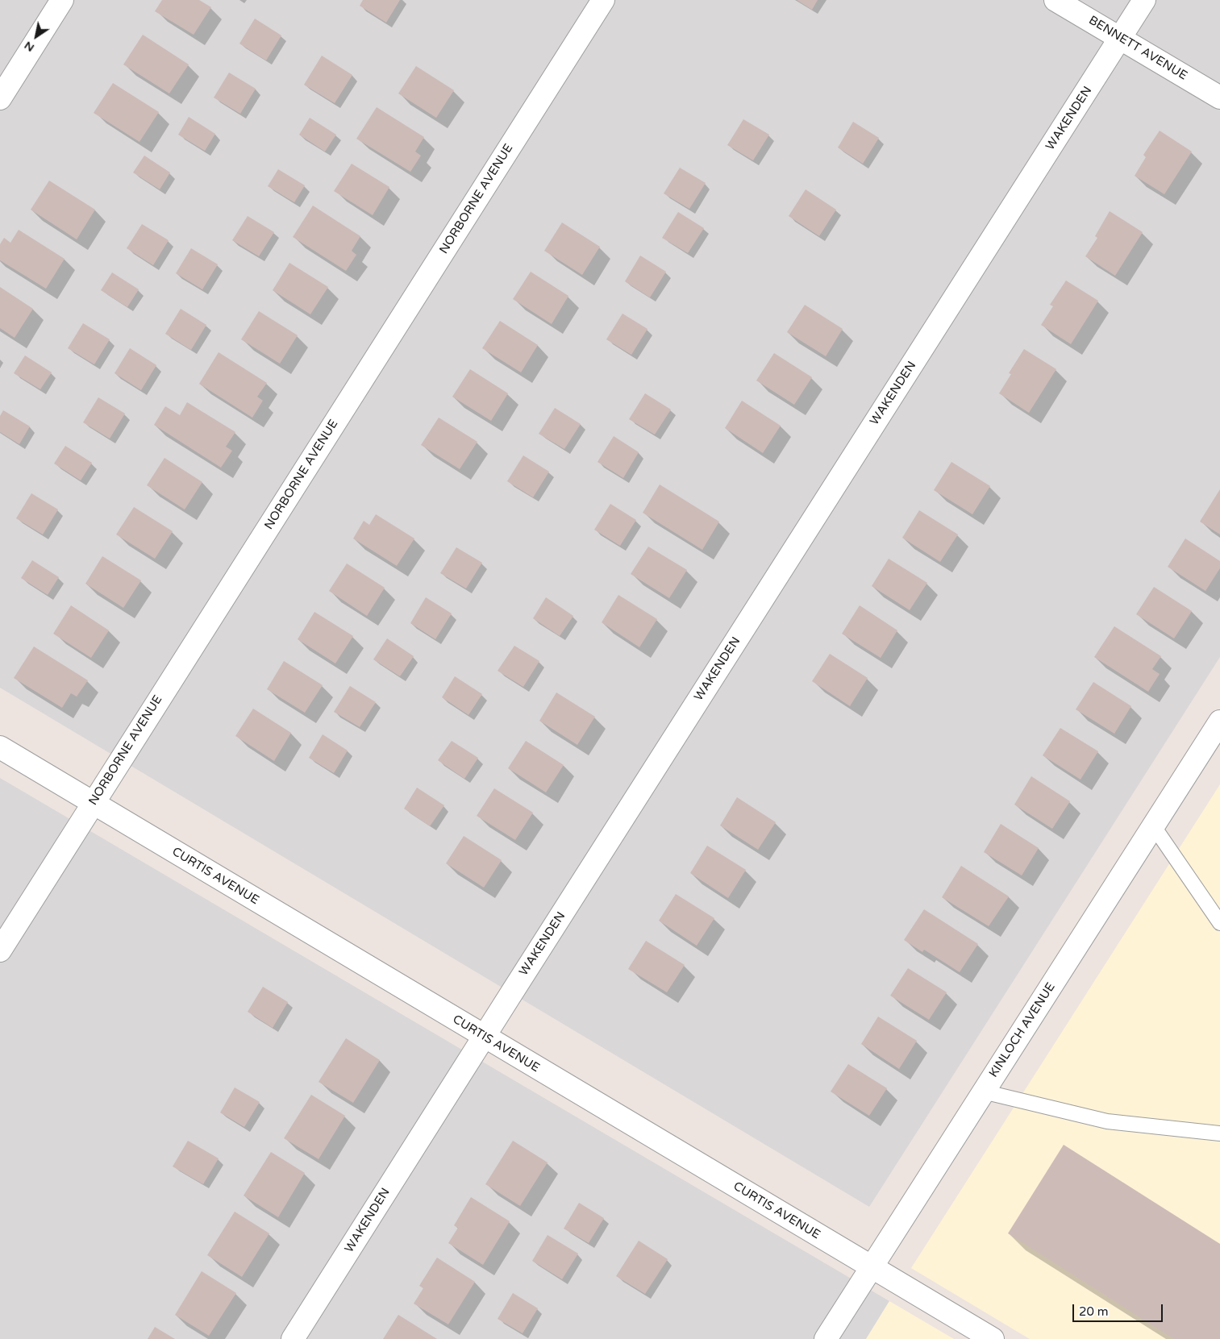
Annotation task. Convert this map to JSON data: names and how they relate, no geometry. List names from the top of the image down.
{
  "streets": {
    "street": [
      "BENNETT AVENUE",
      "WAKENDEN",
      "NORBORNE AVENUE",
      "CURTIS AVENUE",
      "KINLOCH AVENUE"
    ]
  },
  "crossings": [
    ["BENNETT AVENUE", "WAKENDEN"],
    ["WAKENDEN", "CURTIS AVENUE"],
    ["NORBORNE AVENUE", "CURTIS AVENUE"],
    ["CURTIS AVENUE", "KINLOCH AVENUE"]
  ],
  "scale_bar": "20 m",
  "north": "bottom left"
}
